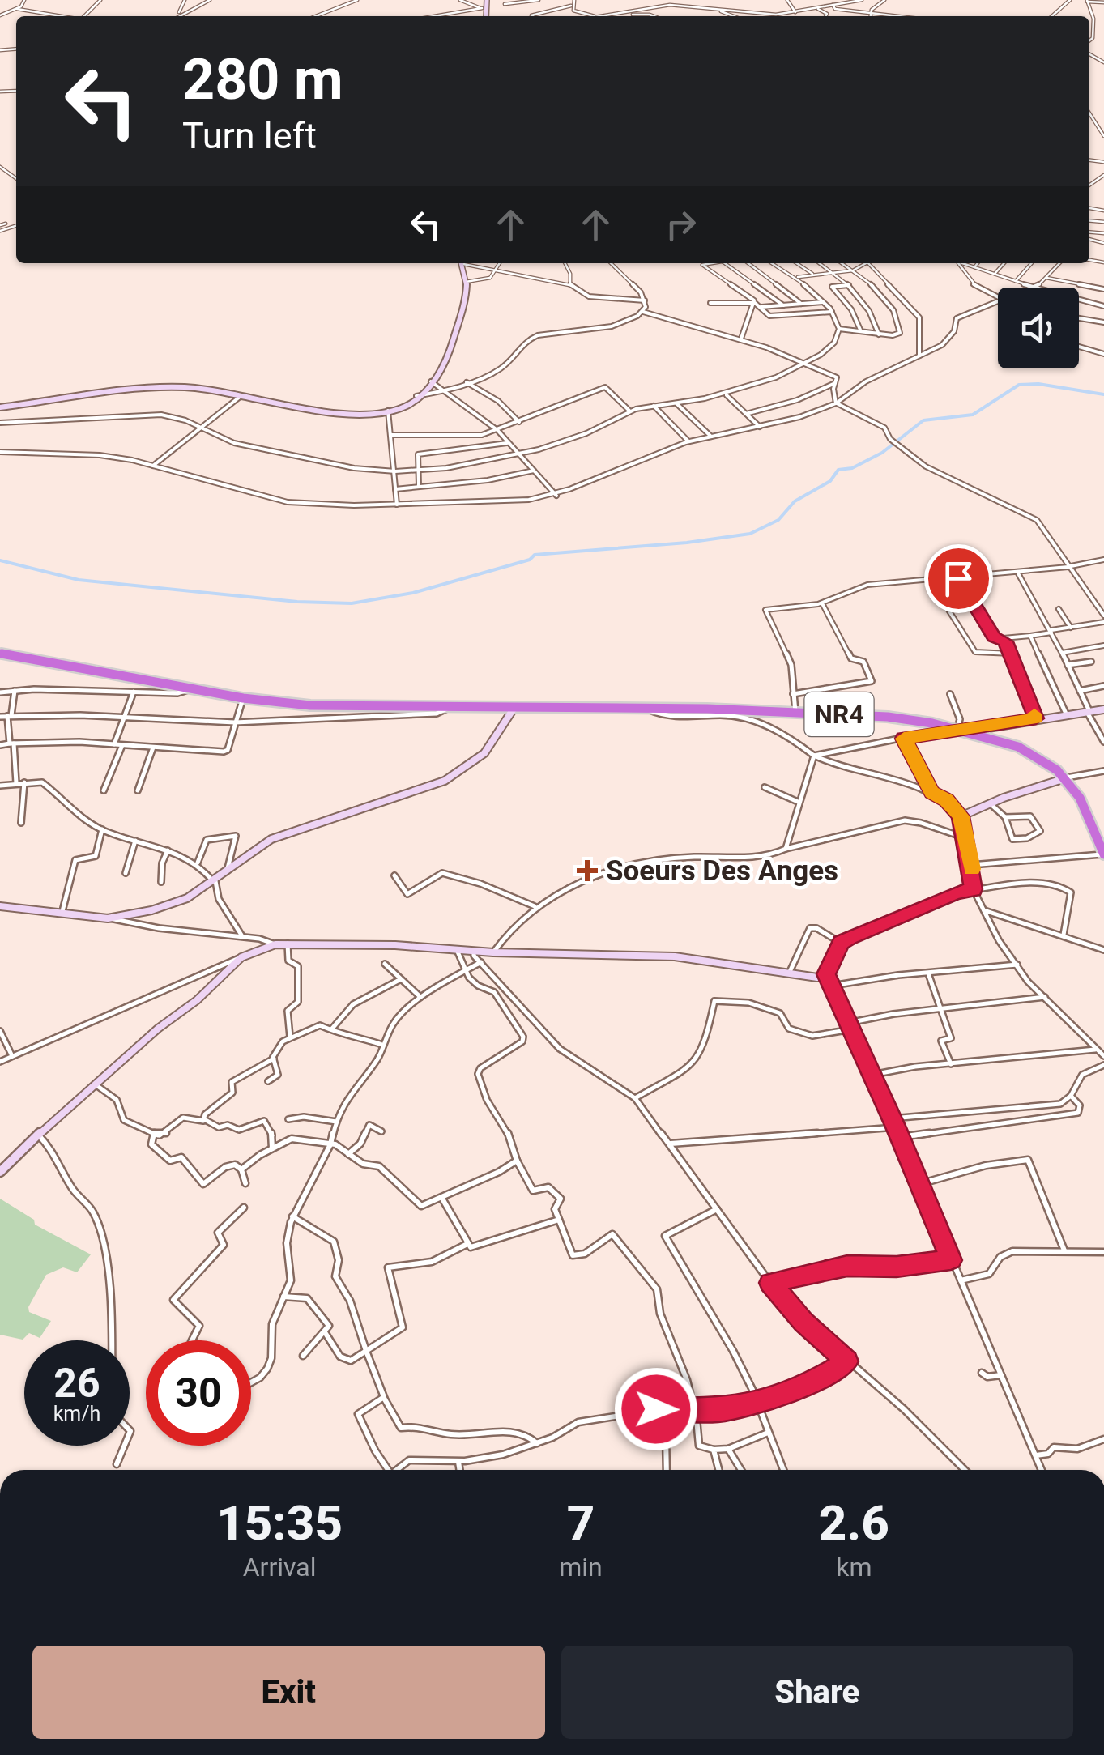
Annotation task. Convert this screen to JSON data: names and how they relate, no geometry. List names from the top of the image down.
{
  "streets": {
    "highway": ["NR4"]
  },
  "places": {
    "health": ["Soeurs Des Anges"]
  },
  "page": {
    "turn": ["280 m", "Turn left"],
    "speed": "26 km/h",
    "limit": "30",
    "eta": [
      "15:35",
      "Arrival",
      "7",
      "min",
      "2.6",
      "km"
    ],
    "buttons": ["Exit", "Share"]
  }
}
